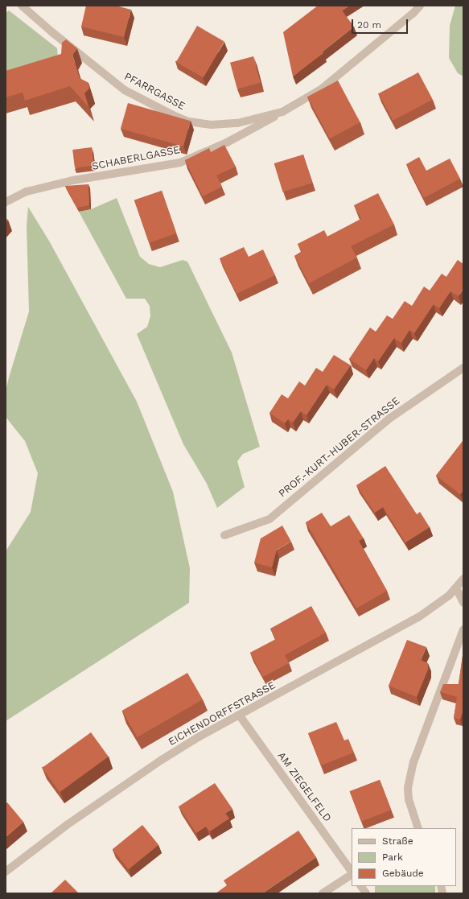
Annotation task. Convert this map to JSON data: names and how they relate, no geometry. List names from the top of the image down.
{
  "streets": {
    "street": [
      "PFARRGASSE",
      "SCHABERLGASSE",
      "PROF.-KURT-HUBER-STRASSE",
      "EICHENDORFFSTRASSE",
      "AM ZIEGELFELD"
    ]
  },
  "crossings": [
    ["PFARRGASSE", "SCHABERLGASSE"],
    ["EICHENDORFFSTRASSE", "AM ZIEGELFELD"]
  ],
  "legend": ["Straße", "Park", "Gebäude"],
  "scale_bar": "20 m"
}
